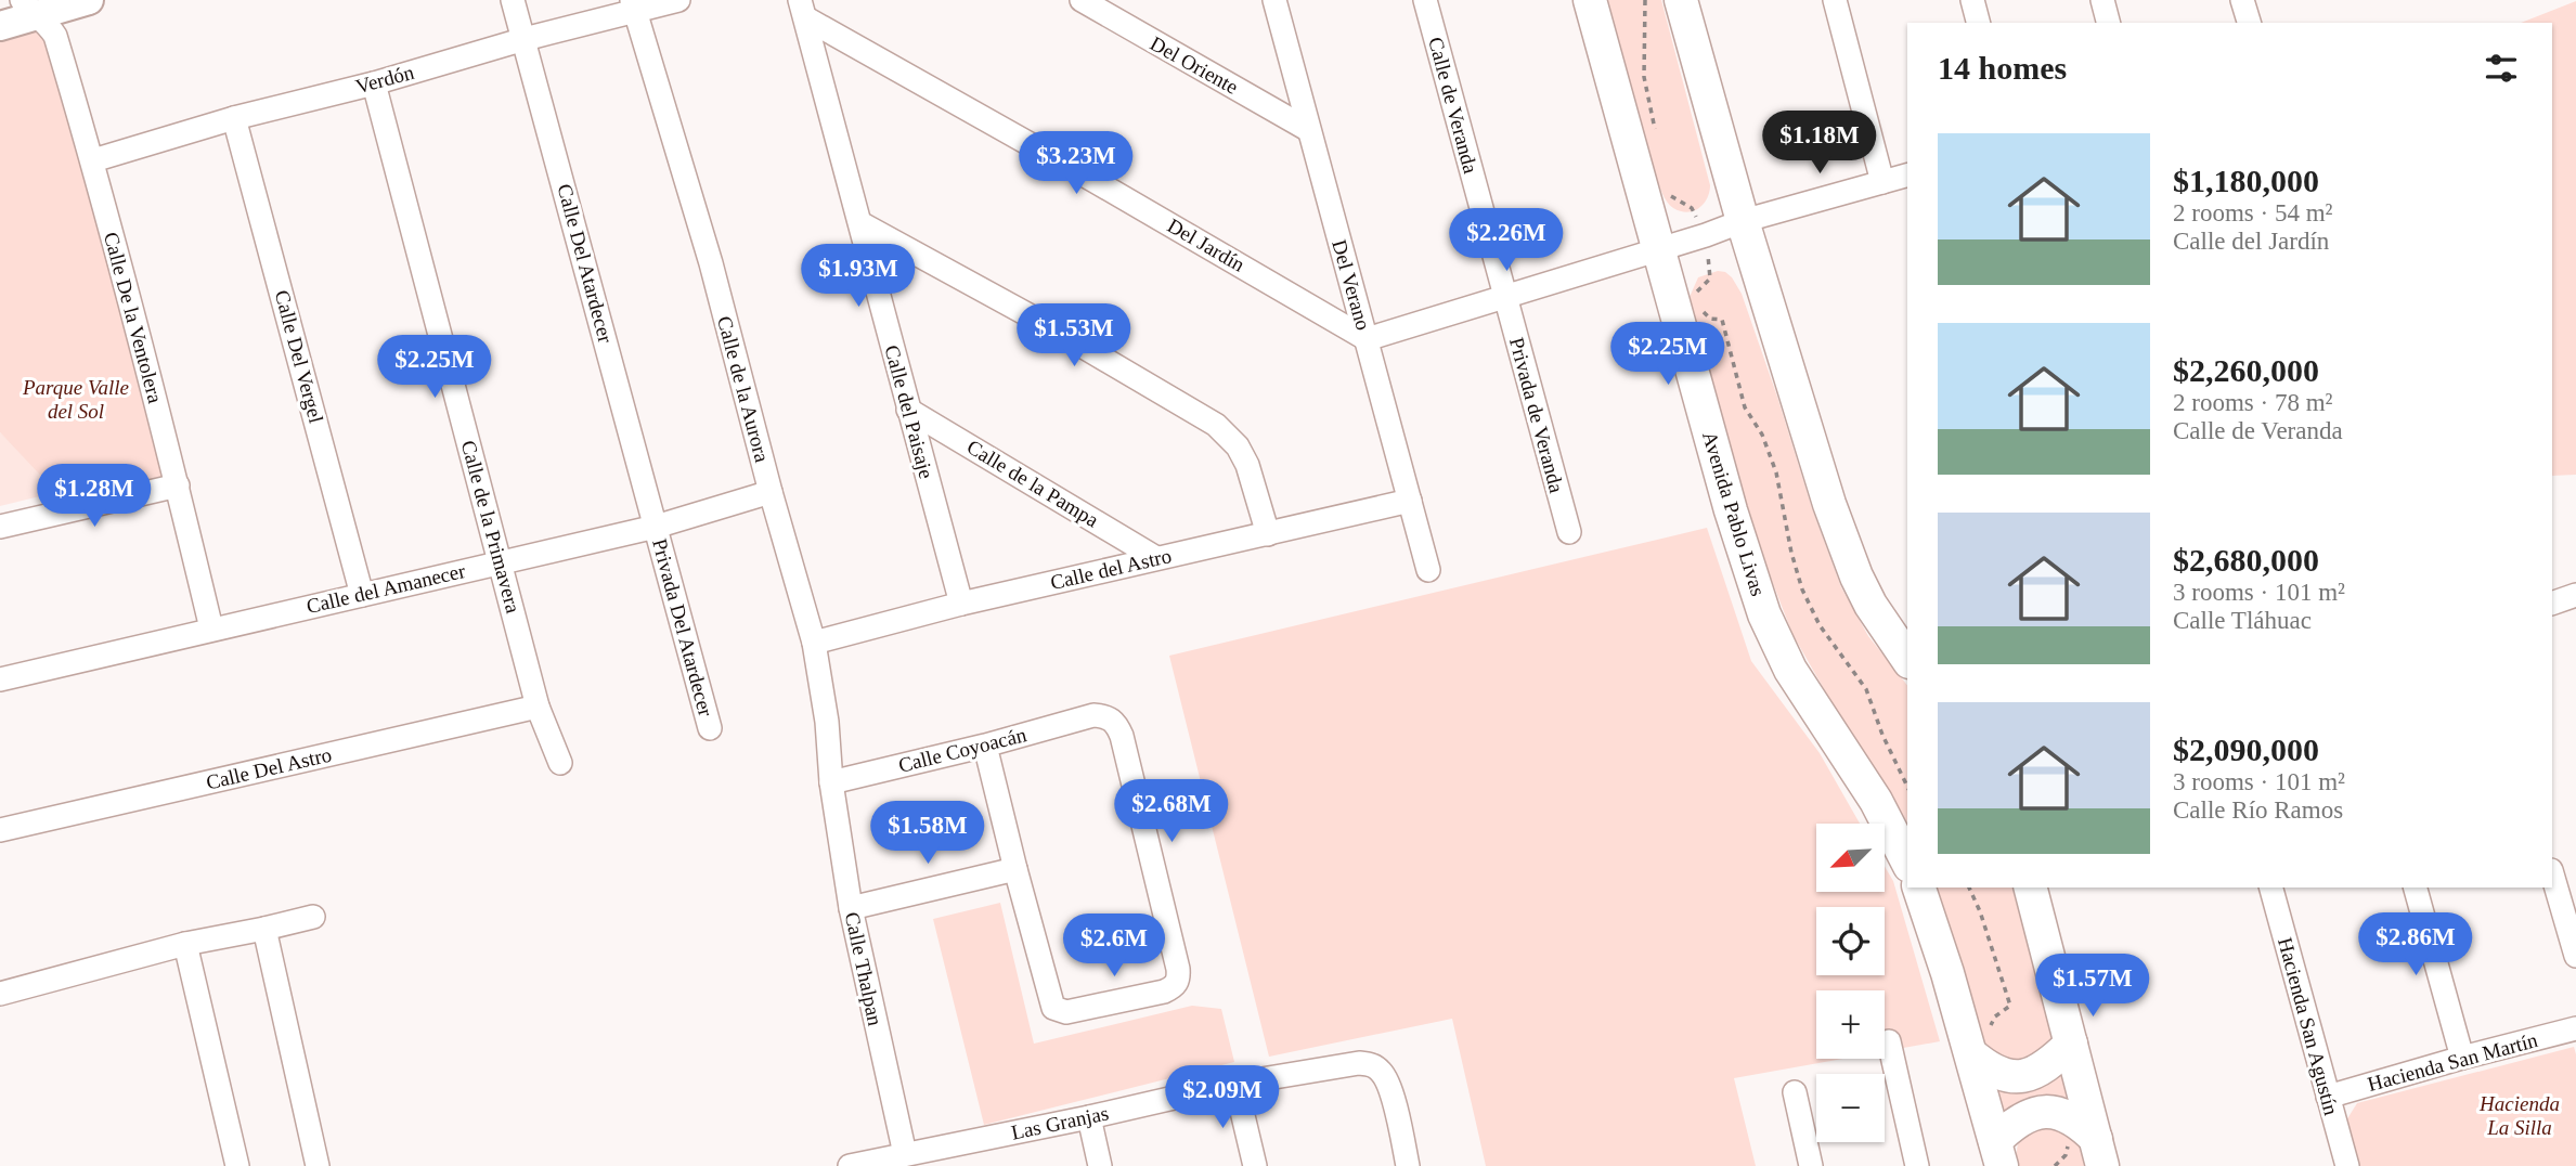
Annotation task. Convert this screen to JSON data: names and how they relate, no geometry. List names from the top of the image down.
{
  "streets": {
    "main road": ["Avenida Pablo Livas"],
    "street": [
      "Del Oriente",
      "Verdón",
      "Calle de Veranda",
      "Del Jardín",
      "Calle Del Atardecer",
      "Del Verano",
      "Calle De la Ventolera",
      "Calle Del Vergel",
      "Calle de la Aurora",
      "Calle del Paisaje",
      "Privada de Veranda",
      "Calle de la Pampa",
      "Calle de la Primavera",
      "Calle del Astro",
      "Calle del Amanecer",
      "Privada Del Atardecer",
      "Calle Coyoacán",
      "Calle Del Astro",
      "Calle Thalpan",
      "Hacienda San Agustín",
      "Hacienda San Martín",
      "Las Granjas"
    ]
  },
  "crossings": [
    ["Del Oriente", "Del Verano"],
    ["Verdón", "Calle Del Atardecer"],
    ["Verdón", "Calle De la Ventolera"],
    ["Verdón", "Calle Del Vergel"],
    ["Verdón", "Calle de la Aurora"],
    ["Verdón", "Calle de la Primavera"],
    ["Calle de Veranda", "Privada de Veranda"],
    ["Del Jardín", "Del Verano"],
    ["Del Jardín", "Calle del Paisaje"],
    ["Calle Del Atardecer", "Calle del Amanecer"],
    ["Calle Del Atardecer", "Privada Del Atardecer"],
    ["Del Verano", "Calle del Astro"],
    ["Calle De la Ventolera", "Calle del Amanecer"],
    ["Calle Del Vergel", "Calle del Amanecer"],
    ["Calle de la Aurora", "Calle del Astro"],
    ["Calle de la Aurora", "Calle del Amanecer"],
    ["Calle de la Aurora", "Calle Coyoacán"],
    ["Calle de la Aurora", "Calle Thalpan"],
    ["Calle del Paisaje", "Calle de la Pampa"],
    ["Calle del Paisaje", "Calle del Astro"],
    ["Calle de la Pampa", "Calle del Astro"],
    ["Calle de la Primavera", "Calle del Amanecer"],
    ["Calle de la Primavera", "Calle Del Astro"],
    ["Calle del Amanecer", "Privada Del Atardecer"],
    ["Calle Coyoacán", "Calle Thalpan"],
    ["Calle Thalpan", "Las Granjas"],
    ["Hacienda San Agustín", "Hacienda San Martín"]
  ],
  "parks": ["Parque Valle del Sol", "Hacienda La Silla"],
  "north": "bottom left",
  "page": {
    "heading": "14 homes",
    "price": [
      "$1.18M",
      "$3.23M",
      "$2.26M",
      "$1.93M",
      "$1.53M",
      "$2.25M",
      "$2.25M",
      "$1.28M",
      "$2.68M",
      "$1.58M",
      "$2.86M",
      "$2.6M",
      "$1.57M",
      "$2.09M"
    ],
    "list": [
      {
        "name": "$1,180,000",
        "note": "2 rooms · 54 m² · Calle del Jardín"
      },
      {
        "name": "$2,260,000",
        "note": "2 rooms · 78 m² · Calle de Veranda"
      },
      {
        "name": "$2,680,000",
        "note": "3 rooms · 101 m² · Calle Tláhuac"
      },
      {
        "name": "$2,090,000",
        "note": "3 rooms · 101 m² · Calle Río Ramos"
      }
    ],
    "map_buttons": ["+", "−"]
  }
}
